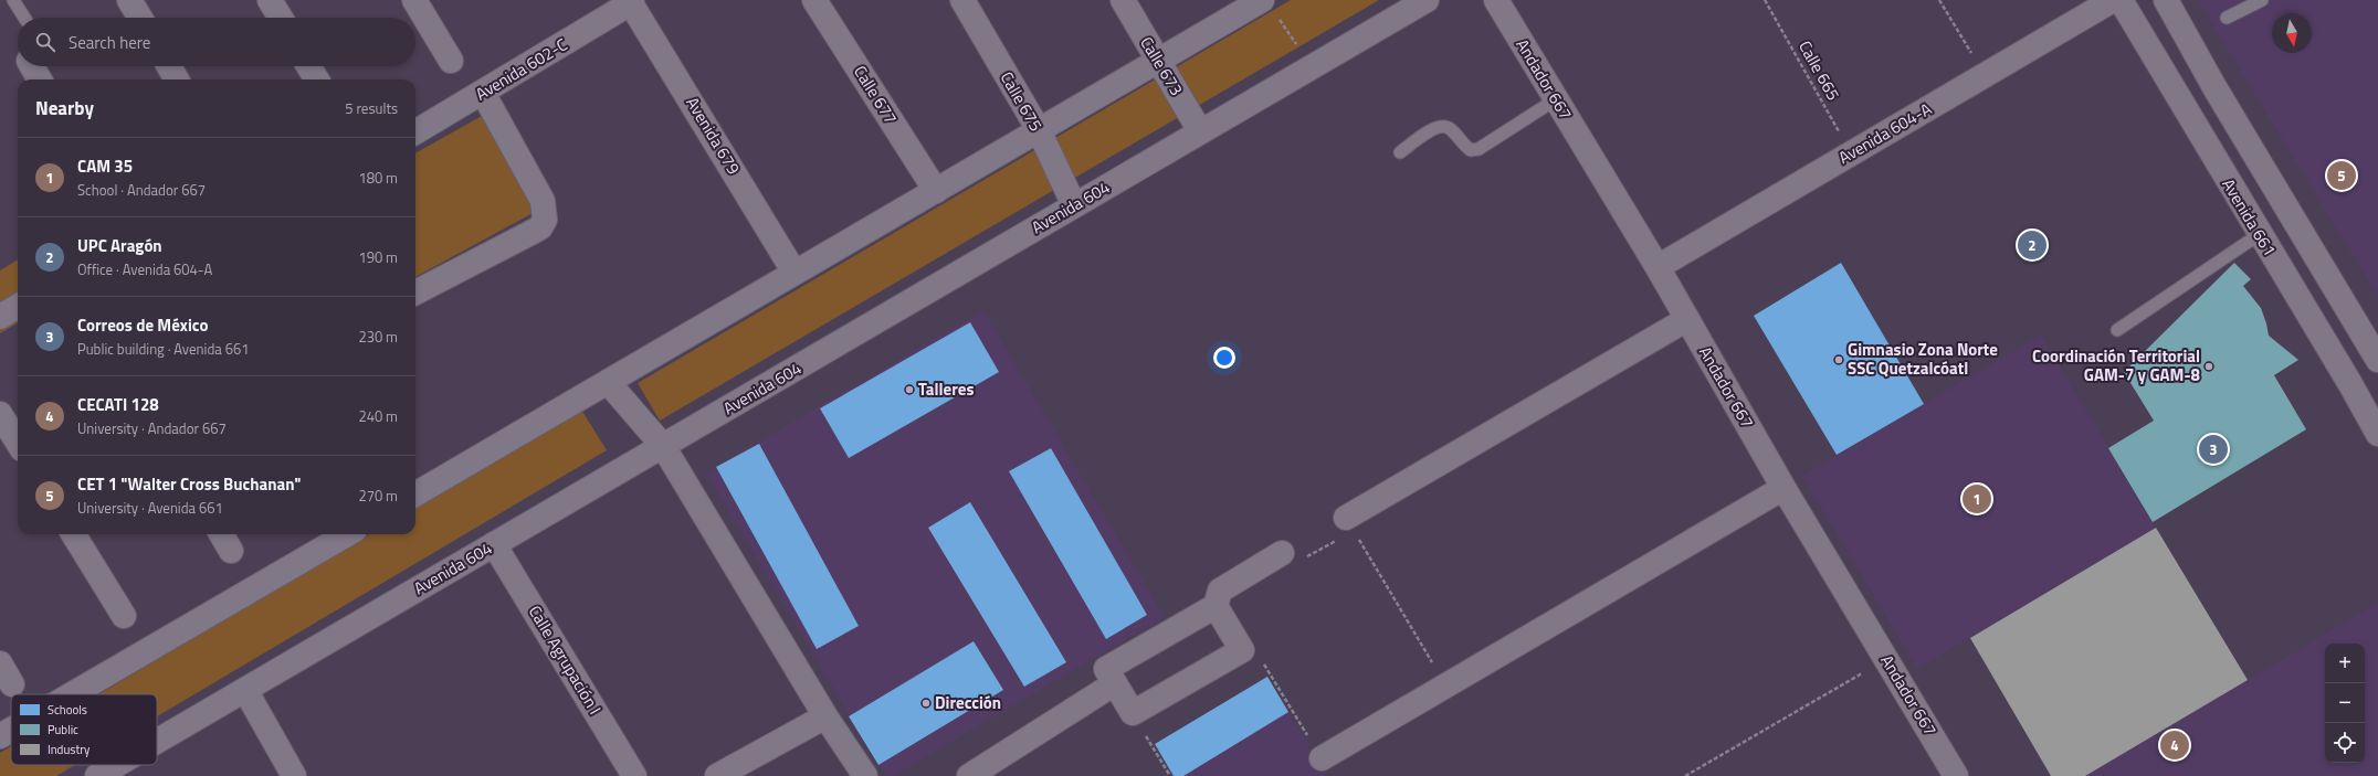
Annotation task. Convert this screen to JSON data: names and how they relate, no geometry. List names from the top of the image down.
{
  "streets": {
    "street": [
      "Calle 673",
      "Avenida 602-C",
      "Andador 667",
      "Calle 677",
      "Calle 675",
      "Avenida 604-A",
      "Avenida 679",
      "Avenida 604",
      "Avenida 661",
      "Calle Agrupación I"
    ],
    "path": ["Calle 665"]
  },
  "crossings": [
    ["Calle 673", "Avenida 604"],
    ["Avenida 602-C", "Avenida 679"],
    ["Calle 665", "Avenida 604-A"],
    ["Andador 667", "Avenida 604-A"],
    ["Calle 675", "Avenida 604"],
    ["Avenida 604", "Calle Agrupación I"]
  ],
  "places": [
    "Gimnasio Zona Norte SSC Quetzalcóatl",
    "Coordinación Territorial GAM-7 y GAM-8",
    "Talleres",
    "Dirección"
  ],
  "legend": ["Schools", "Public", "Industry"],
  "north": "bottom",
  "page": {
    "search": "Search here",
    "heading": ["Nearby", "5 results"],
    "list": [
      {
        "mark": "1",
        "name": "CAM 35",
        "note": "School · Andador 667",
        "value": "180 m"
      },
      {
        "mark": "2",
        "name": "UPC Aragón",
        "note": "Office · Avenida 604-A",
        "value": "190 m"
      },
      {
        "mark": "3",
        "name": "Correos de México",
        "note": "Public building · Avenida 661",
        "value": "230 m"
      },
      {
        "mark": "4",
        "name": "CECATI 128",
        "note": "University · Andador 667",
        "value": "240 m"
      },
      {
        "mark": "5",
        "name": "CET 1 \"Walter Cross Buchanan\"",
        "note": "University · Avenida 661",
        "value": "270 m"
      }
    ],
    "pins": [
      "5",
      "2",
      "3",
      "1",
      "4"
    ],
    "map_buttons": ["+", "−"]
  }
}
